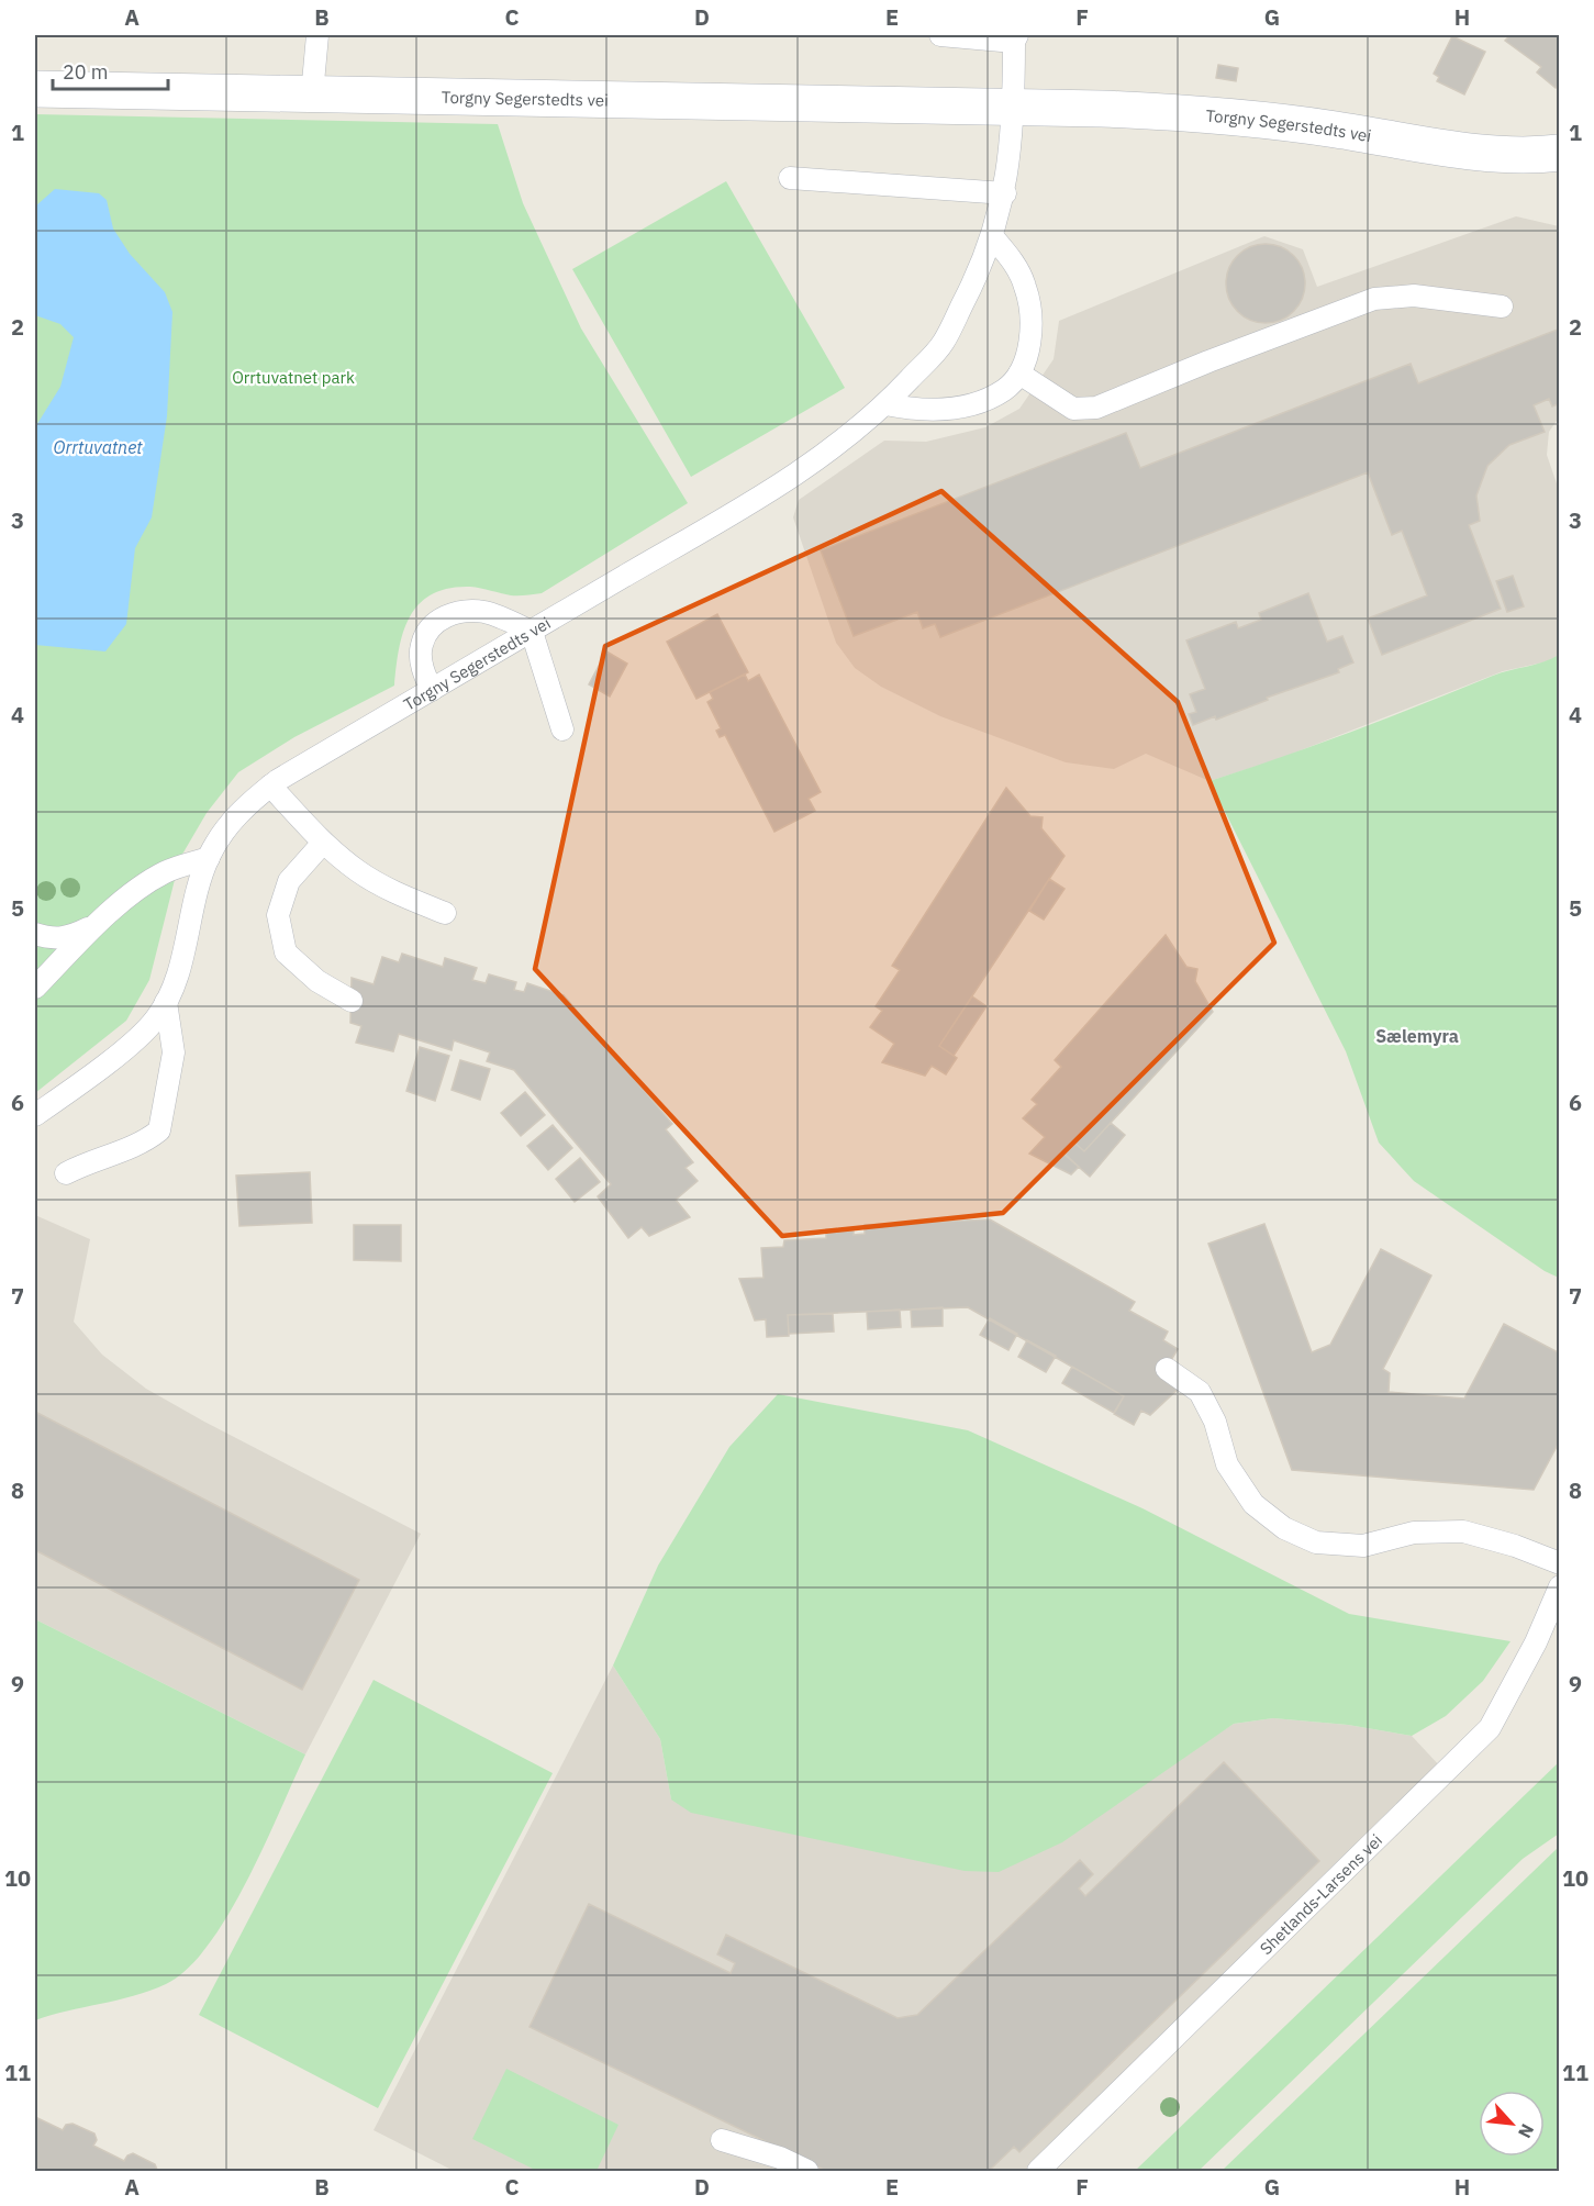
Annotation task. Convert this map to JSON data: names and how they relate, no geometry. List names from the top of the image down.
{
  "streets": {
    "main road": ["Torgny Segerstedts vei"],
    "lane": ["Shetlands-Larsens vei"]
  },
  "districts": ["Sælemyra"],
  "water": ["Orrtuvatnet"],
  "parks": ["Orrtuvatnet park"],
  "scale_bar": "20 m",
  "north": "bottom right",
  "grid": {
    "columns": [
      "A",
      "B",
      "C",
      "D",
      "E",
      "F",
      "G",
      "H"
    ],
    "rows": [
      "1",
      "2",
      "3",
      "4",
      "5",
      "6",
      "7",
      "8",
      "9",
      "10",
      "11"
    ]
  }
}
